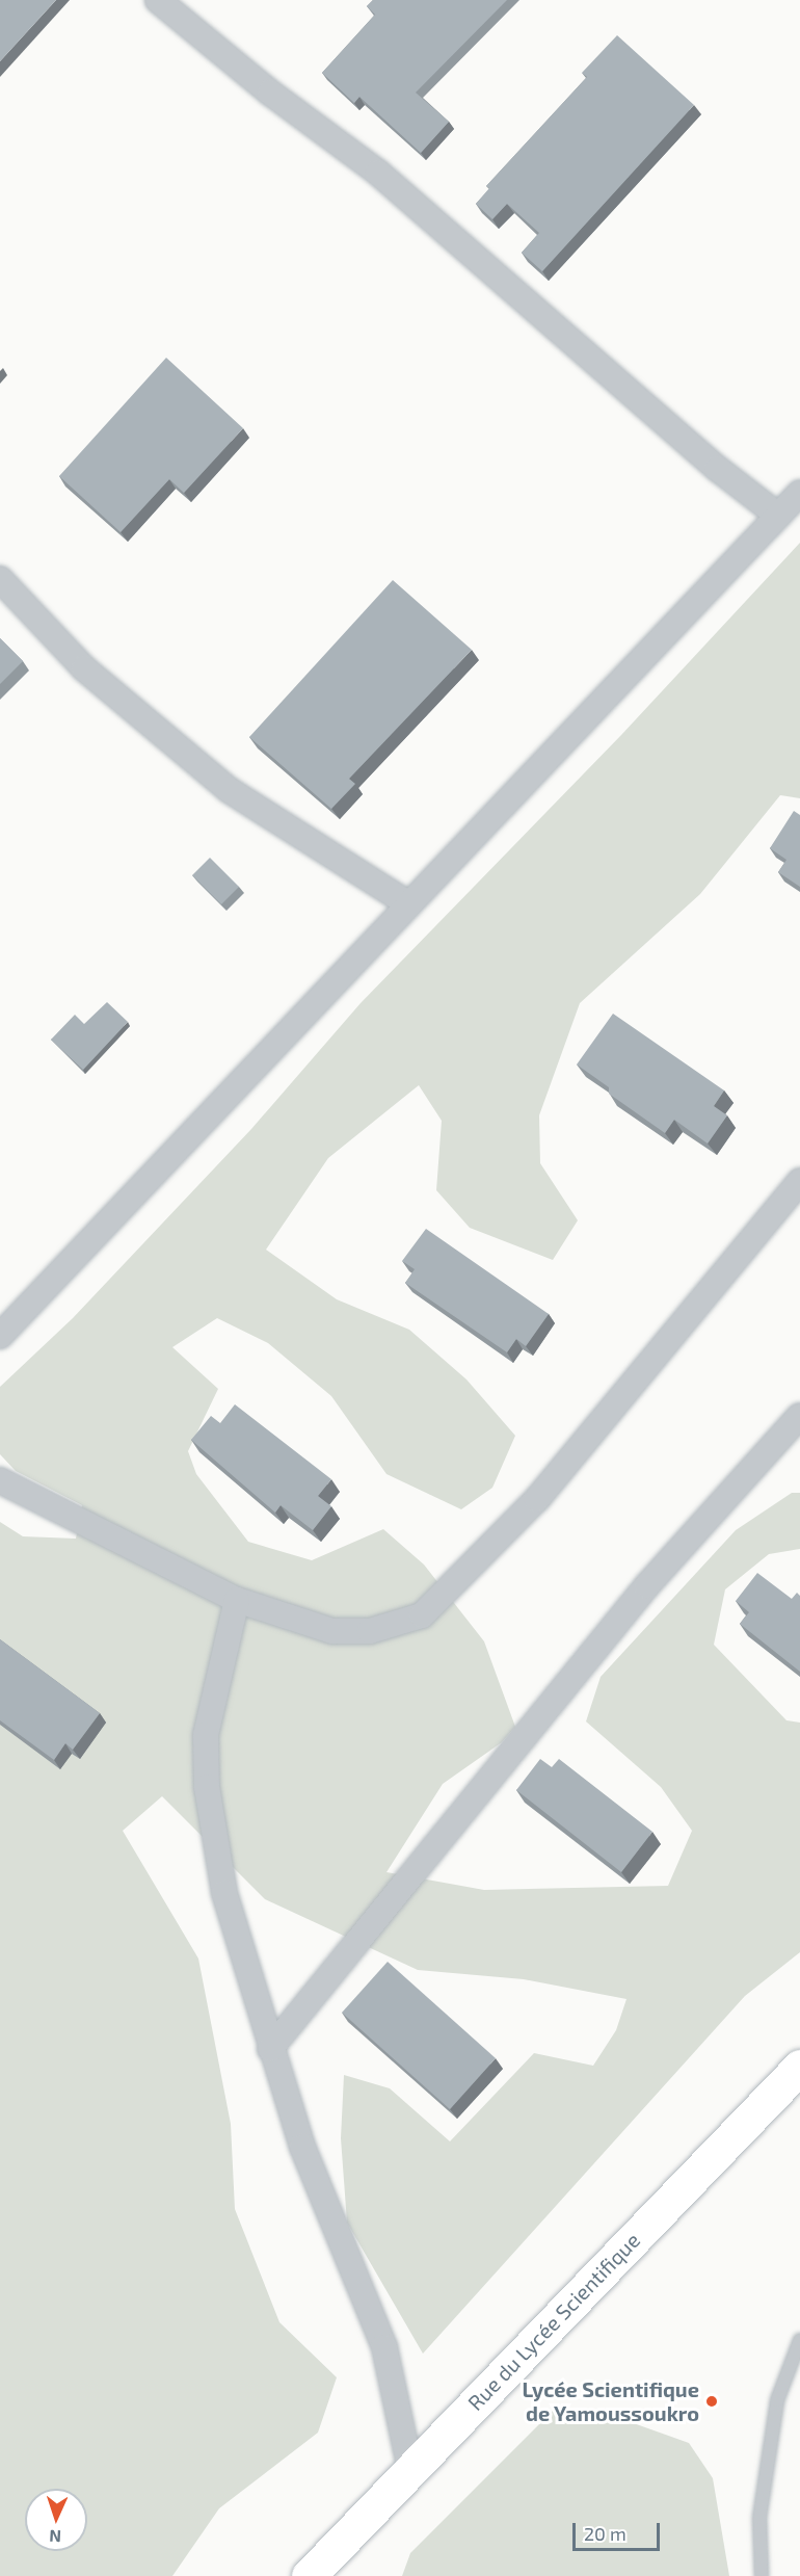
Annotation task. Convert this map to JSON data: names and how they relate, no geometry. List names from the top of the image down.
{
  "streets": {
    "street": ["Rue du Lycée Scientifique"]
  },
  "places": ["Lycée Scientifique de Yamoussoukro"],
  "scale_bar": "20 m",
  "north": "bottom"
}
